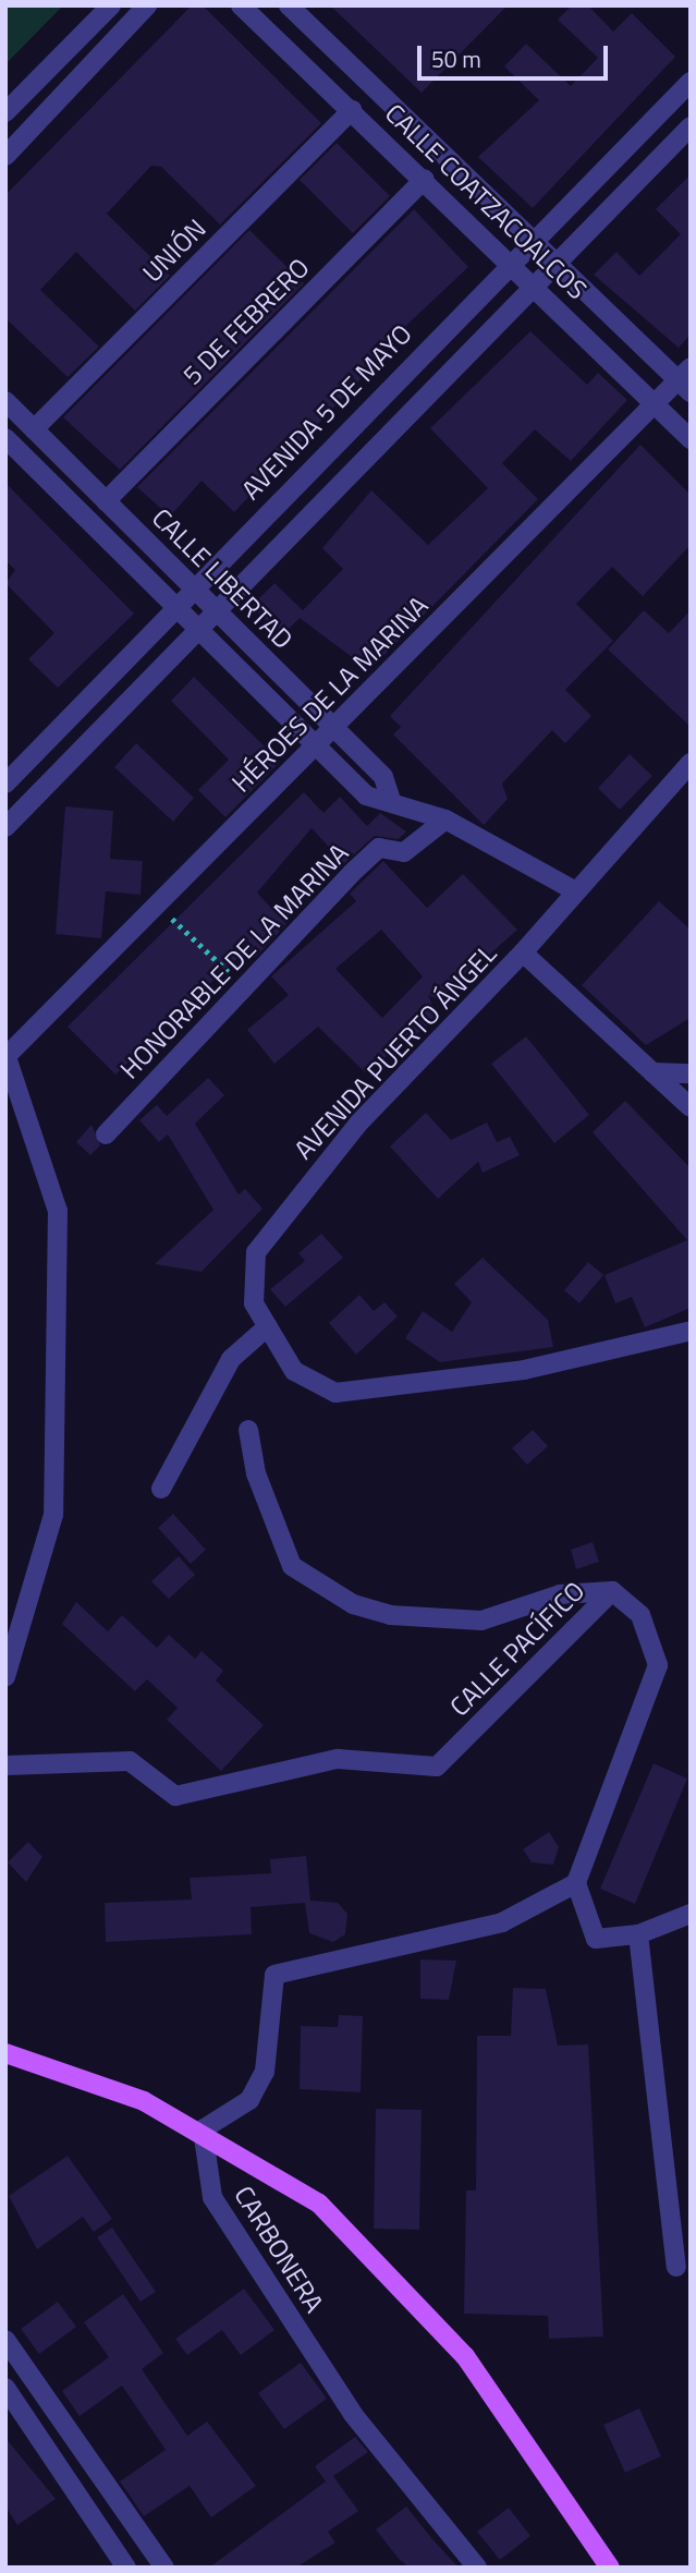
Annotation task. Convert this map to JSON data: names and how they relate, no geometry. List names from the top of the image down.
{
  "streets": {
    "street": [
      "CALLE COATZACOALCOS",
      "UNIÓN",
      "5 DE FEBRERO",
      "AVENIDA 5 DE MAYO",
      "CALLE LIBERTAD",
      "HÉROES DE LA MARINA",
      "HONORABLE DE LA MARINA",
      "AVENIDA PUERTO ÁNGEL",
      "CALLE PACÍFICO",
      "CARBONERA"
    ]
  },
  "crossings": [
    ["CALLE COATZACOALCOS", "UNIÓN"],
    ["CALLE COATZACOALCOS", "5 DE FEBRERO"],
    ["CALLE COATZACOALCOS", "AVENIDA 5 DE MAYO"],
    ["CALLE COATZACOALCOS", "HÉROES DE LA MARINA"],
    ["UNIÓN", "CALLE LIBERTAD"],
    ["5 DE FEBRERO", "CALLE LIBERTAD"],
    ["AVENIDA 5 DE MAYO", "CALLE LIBERTAD"],
    ["CALLE LIBERTAD", "HÉROES DE LA MARINA"],
    ["CALLE LIBERTAD", "HONORABLE DE LA MARINA"],
    ["CALLE LIBERTAD", "AVENIDA PUERTO ÁNGEL"]
  ],
  "scale_bar": "50 m"
}
